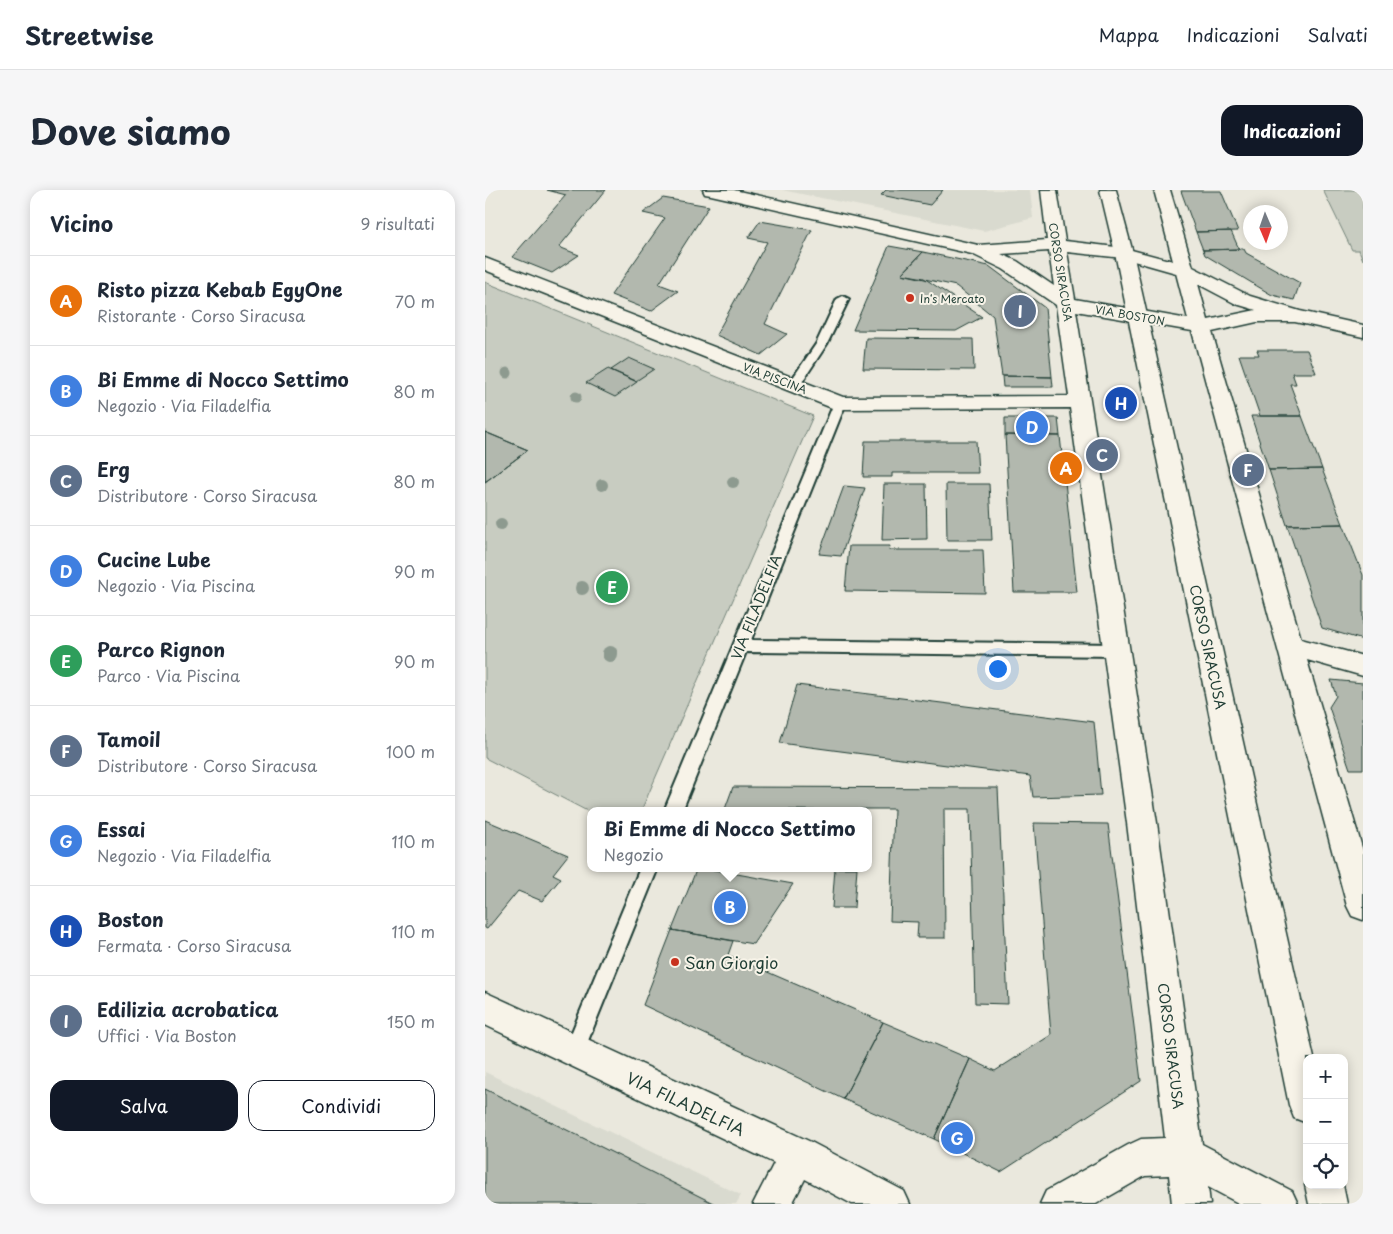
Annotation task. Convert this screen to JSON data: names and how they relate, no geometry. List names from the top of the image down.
{
  "streets": {
    "street": [
      "CORSO SIRACUSA",
      "VIA BOSTON",
      "VIA PISCINA",
      "VIA FILADELFIA"
    ]
  },
  "crossings": [
    ["CORSO SIRACUSA", "VIA BOSTON"],
    ["CORSO SIRACUSA", "VIA PISCINA"],
    ["VIA PISCINA", "VIA FILADELFIA"]
  ],
  "places": ["In's Mercato", "San Giorgio"],
  "north": "bottom",
  "page": {
    "header": "Streetwise",
    "nav": ["Mappa", "Indicazioni", "Salvati"],
    "title": "Dove siamo",
    "buttons": [
      "Indicazioni",
      ["Salva", "Condividi"]
    ],
    "heading": ["Vicino", "9 risultati"],
    "list": [
      {
        "mark": "A",
        "name": "Risto pizza Kebab EgyOne",
        "note": "Ristorante · Corso Siracusa",
        "value": "70 m"
      },
      {
        "mark": "B",
        "name": "Bi Emme di Nocco Settimo",
        "note": "Negozio · Via Filadelfia",
        "value": "80 m"
      },
      {
        "mark": "C",
        "name": "Erg",
        "note": "Distributore · Corso Siracusa",
        "value": "80 m"
      },
      {
        "mark": "D",
        "name": "Cucine Lube",
        "note": "Negozio · Via Piscina",
        "value": "90 m"
      },
      {
        "mark": "E",
        "name": "Parco Rignon",
        "note": "Parco · Via Piscina",
        "value": "90 m"
      },
      {
        "mark": "F",
        "name": "Tamoil",
        "note": "Distributore · Corso Siracusa",
        "value": "100 m"
      },
      {
        "mark": "G",
        "name": "Essai",
        "note": "Negozio · Via Filadelfia",
        "value": "110 m"
      },
      {
        "mark": "H",
        "name": "Boston",
        "note": "Fermata · Corso Siracusa",
        "value": "110 m"
      },
      {
        "mark": "I",
        "name": "Edilizia acrobatica",
        "note": "Uffici · Via Boston",
        "value": "150 m"
      }
    ],
    "pins": [
      "I",
      "H",
      "D",
      "C",
      "A",
      "F",
      "E",
      "B",
      "G"
    ],
    "popup": ["Bi Emme di Nocco Settimo", "Negozio"],
    "map_buttons": ["+", "−"]
  }
}
